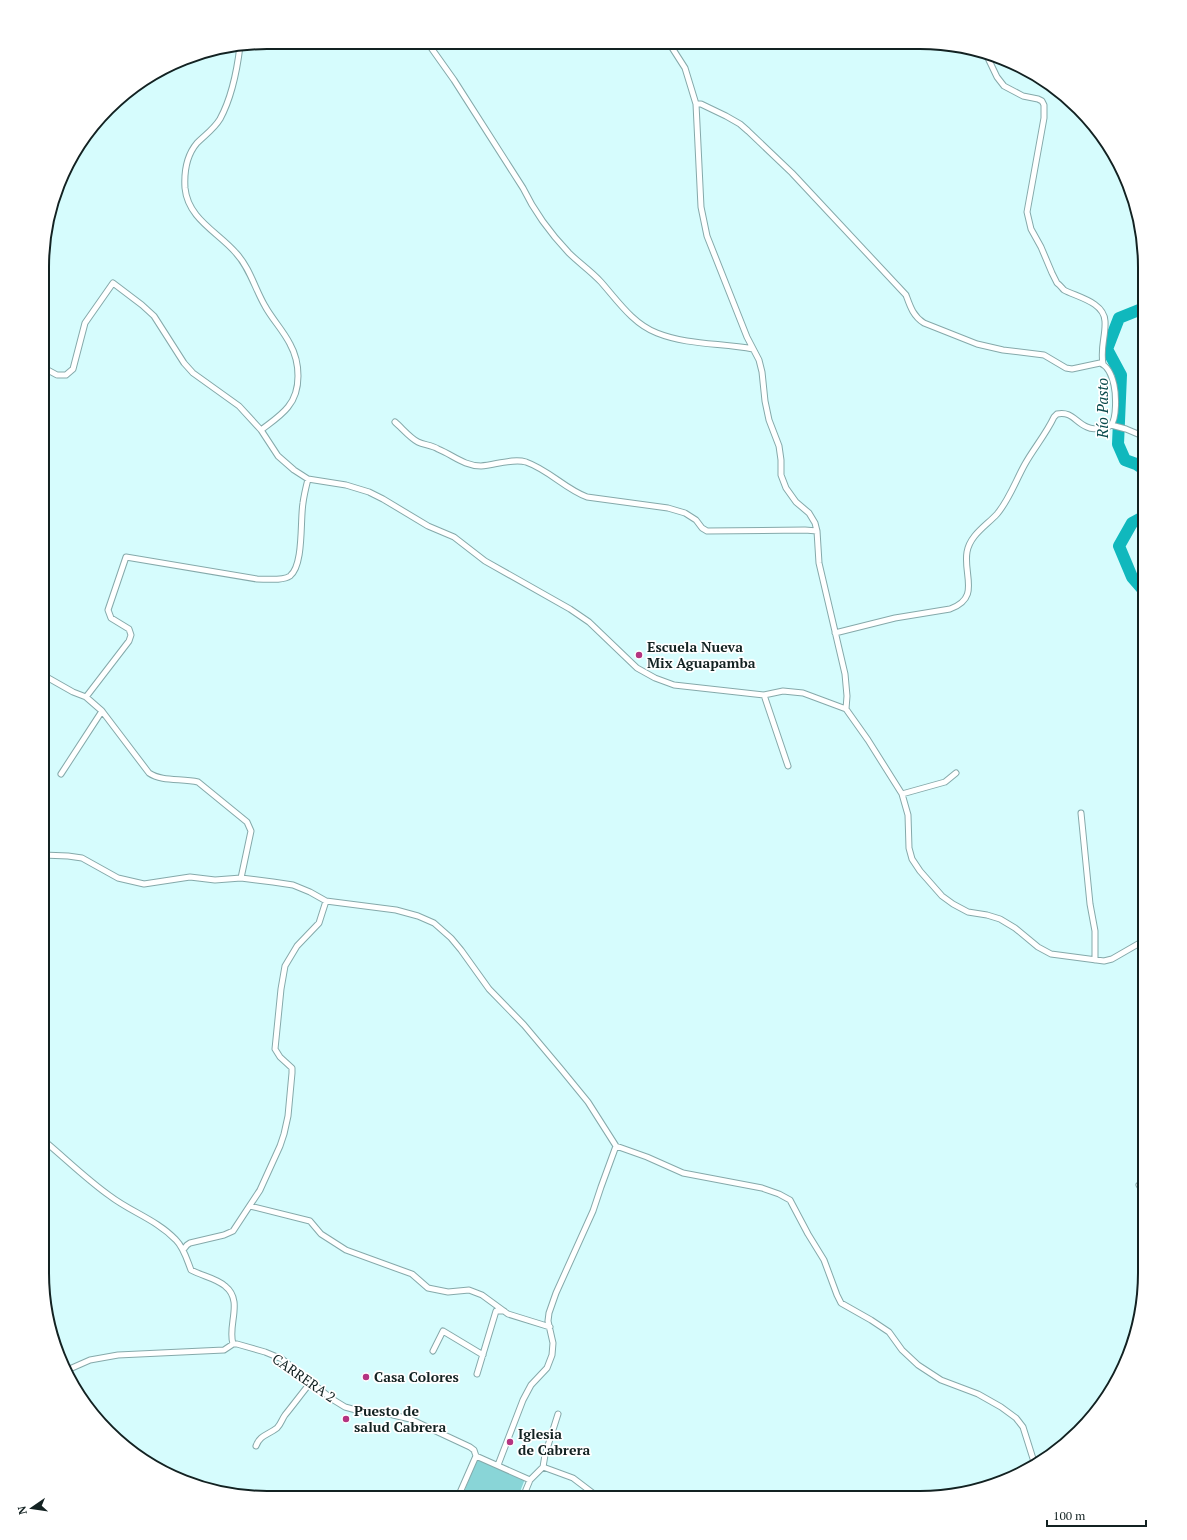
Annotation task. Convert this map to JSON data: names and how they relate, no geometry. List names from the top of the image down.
{
  "streets": {
    "street": ["CARRERA 2"]
  },
  "water": ["Río Pasto"],
  "places": [
    "Escuela Nueva Mix Aguapamba",
    "Casa Colores",
    "Puesto de salud Cabrera",
    "Iglesia de Cabrera"
  ],
  "scale_bar": "100 m",
  "north": "left"
}
